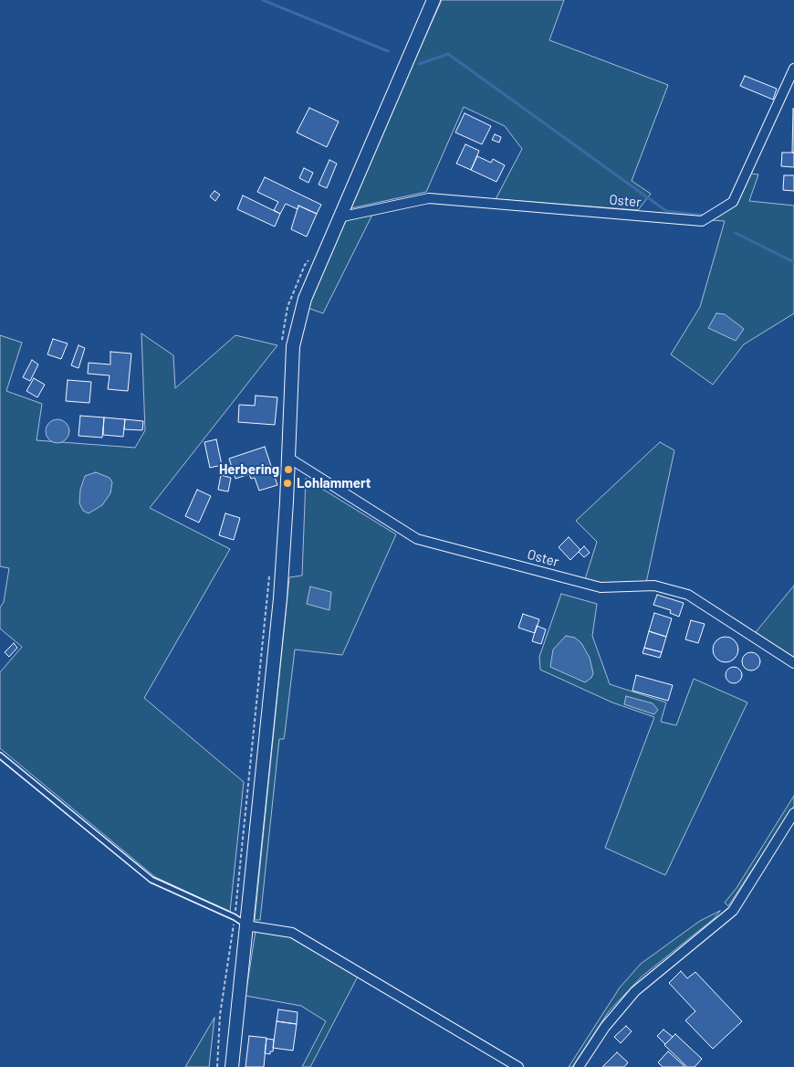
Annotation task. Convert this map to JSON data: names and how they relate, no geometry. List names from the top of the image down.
{
  "streets": {
    "street": ["Oster"]
  },
  "places": ["Herbering", "Lohlammert"]
}
